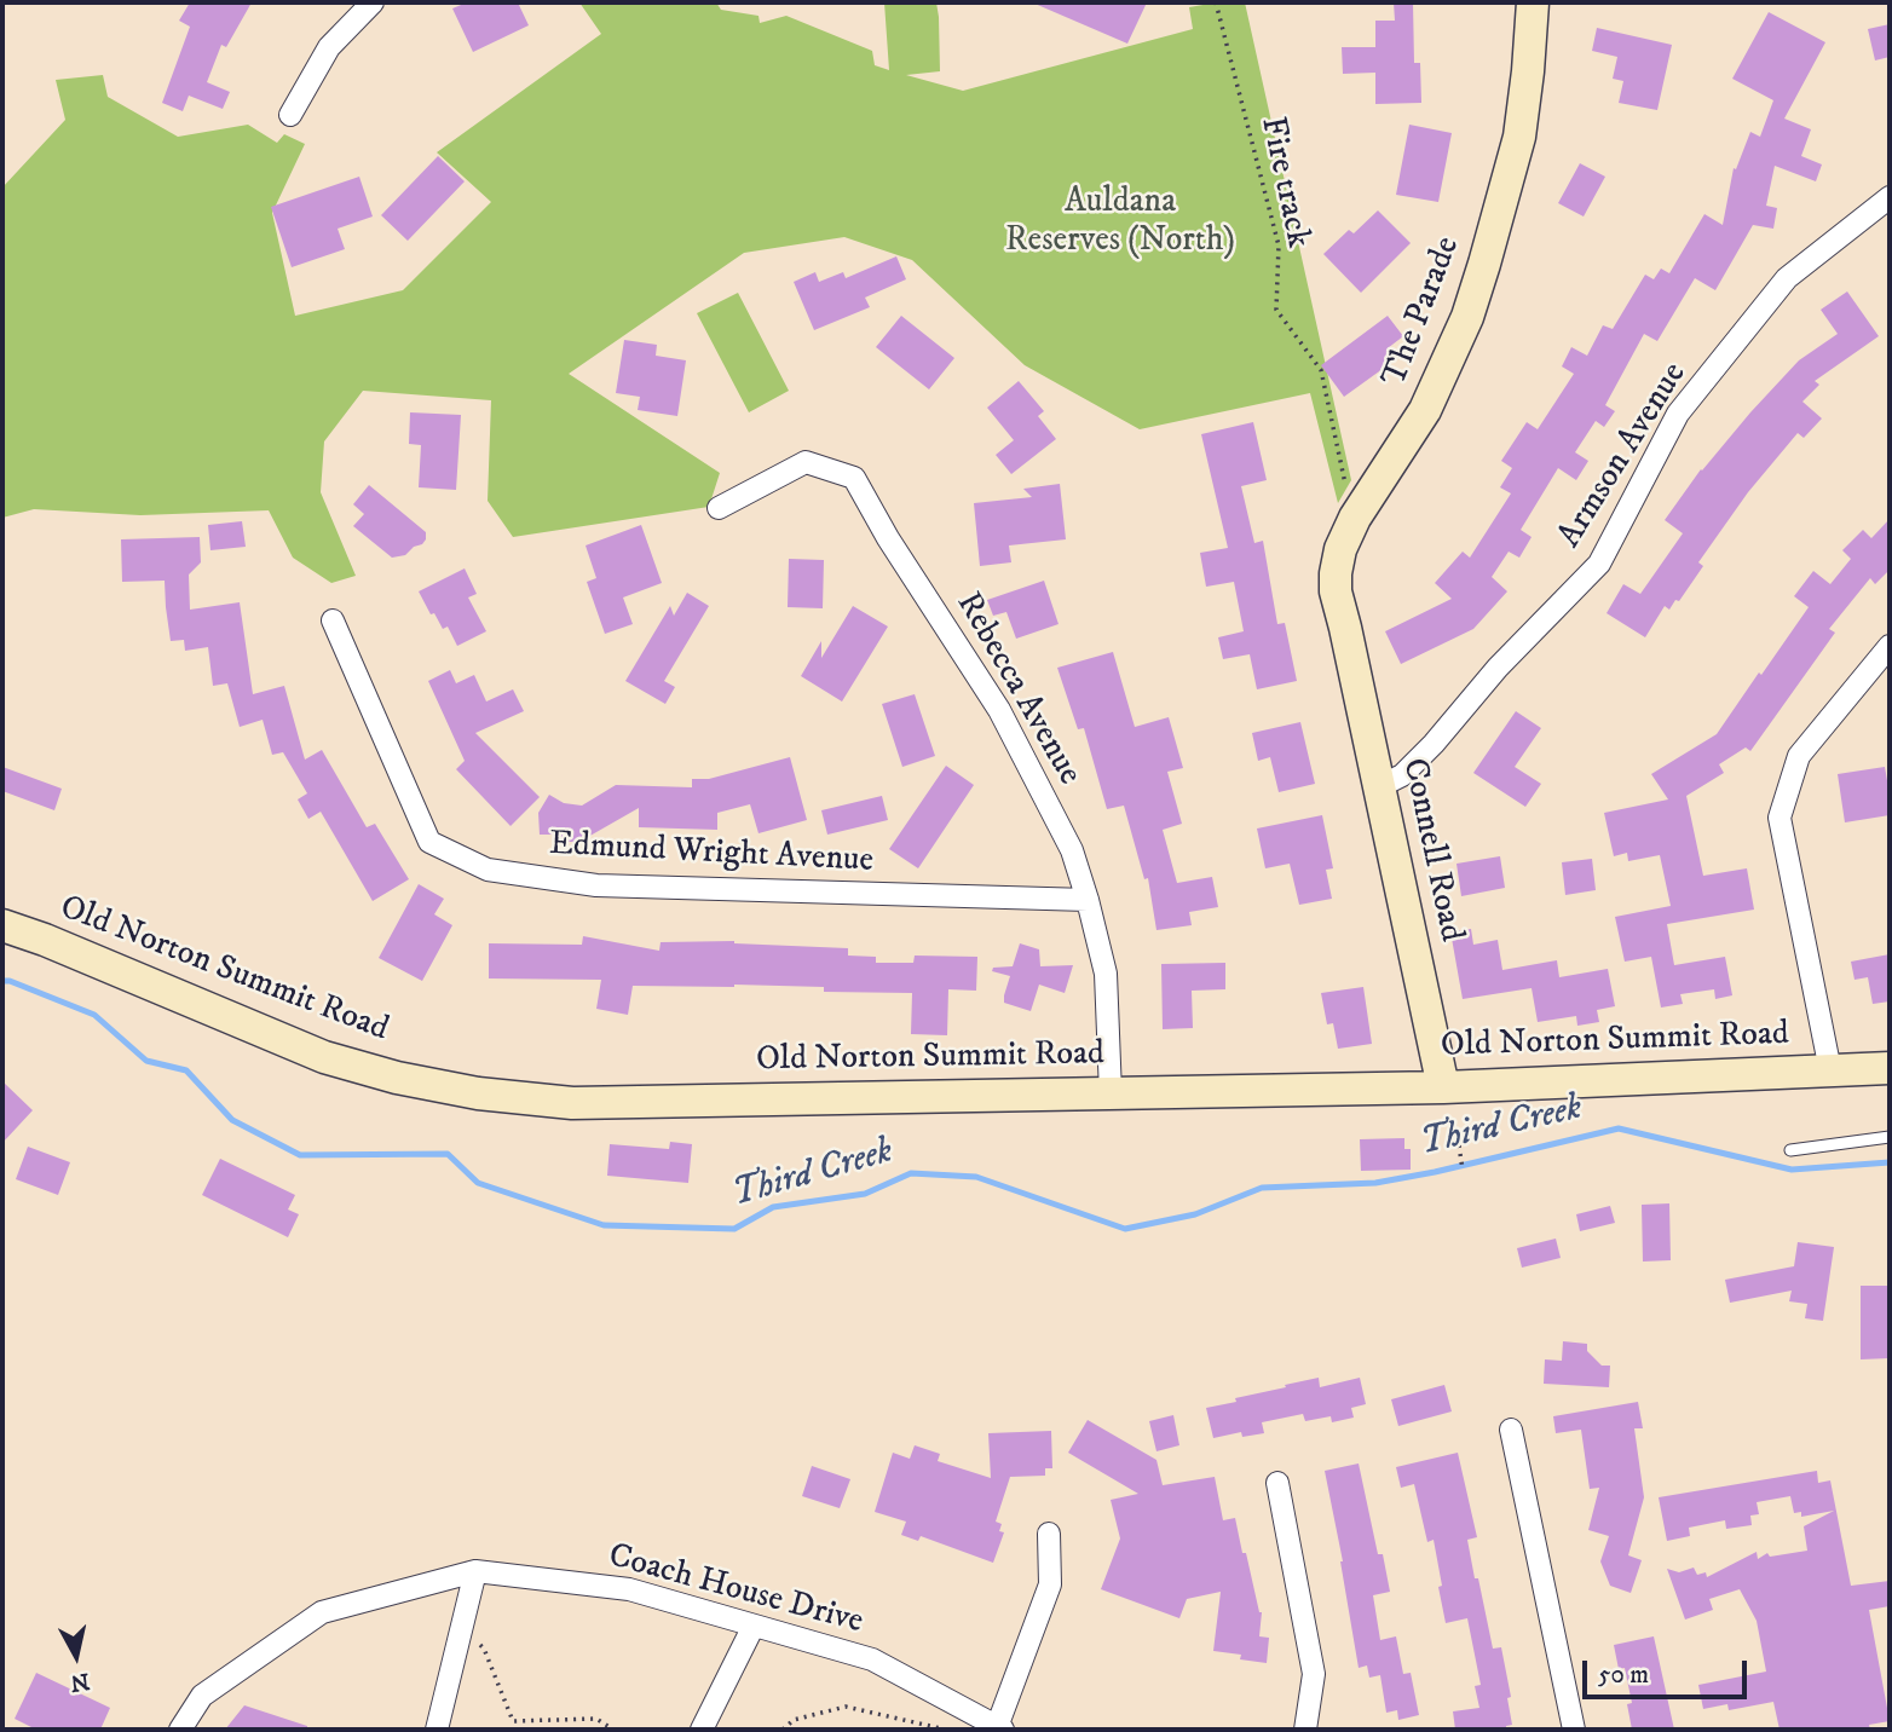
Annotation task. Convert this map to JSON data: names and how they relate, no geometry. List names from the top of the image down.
{
  "streets": {
    "main road": ["The Parade", "Connell Road", "Old Norton Summit Road"],
    "street": [
      "Armson Avenue",
      "Rebecca Avenue",
      "Edmund Wright Avenue",
      "Coach House Drive"
    ],
    "path": ["Fire track"]
  },
  "crossings": [
    ["Fire track", "The Parade"],
    ["The Parade", "Connell Road"],
    ["Armson Avenue", "Connell Road"],
    ["Rebecca Avenue", "Edmund Wright Avenue"],
    ["Rebecca Avenue", "Old Norton Summit Road"],
    ["Connell Road", "Old Norton Summit Road"]
  ],
  "water": ["Third Creek"],
  "parks": ["Auldana Reserves (North)"],
  "scale_bar": "50 m",
  "north": "bottom"
}
